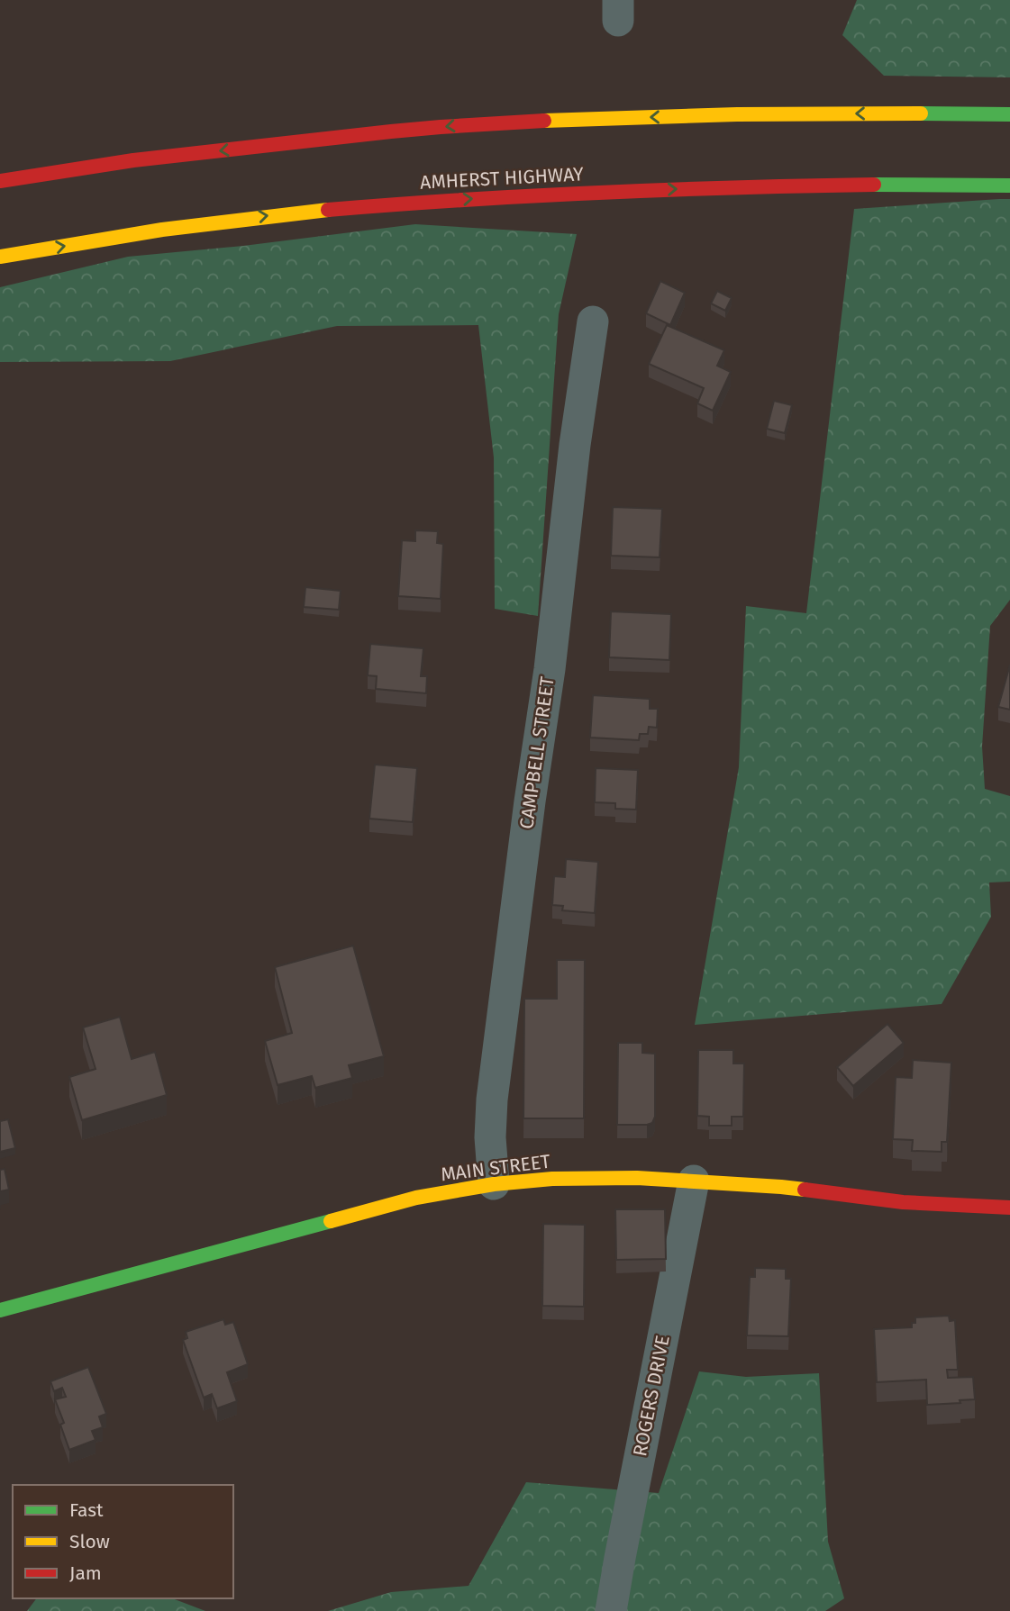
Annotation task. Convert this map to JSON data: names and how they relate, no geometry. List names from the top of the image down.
{
  "streets": {
    "main road": ["AMHERST HIGHWAY", "MAIN STREET"],
    "street": ["CAMPBELL STREET", "ROGERS DRIVE"]
  },
  "crossings": [
    ["CAMPBELL STREET", "MAIN STREET"],
    ["MAIN STREET", "ROGERS DRIVE"]
  ],
  "legend": ["Fast", "Slow", "Jam"]
}
